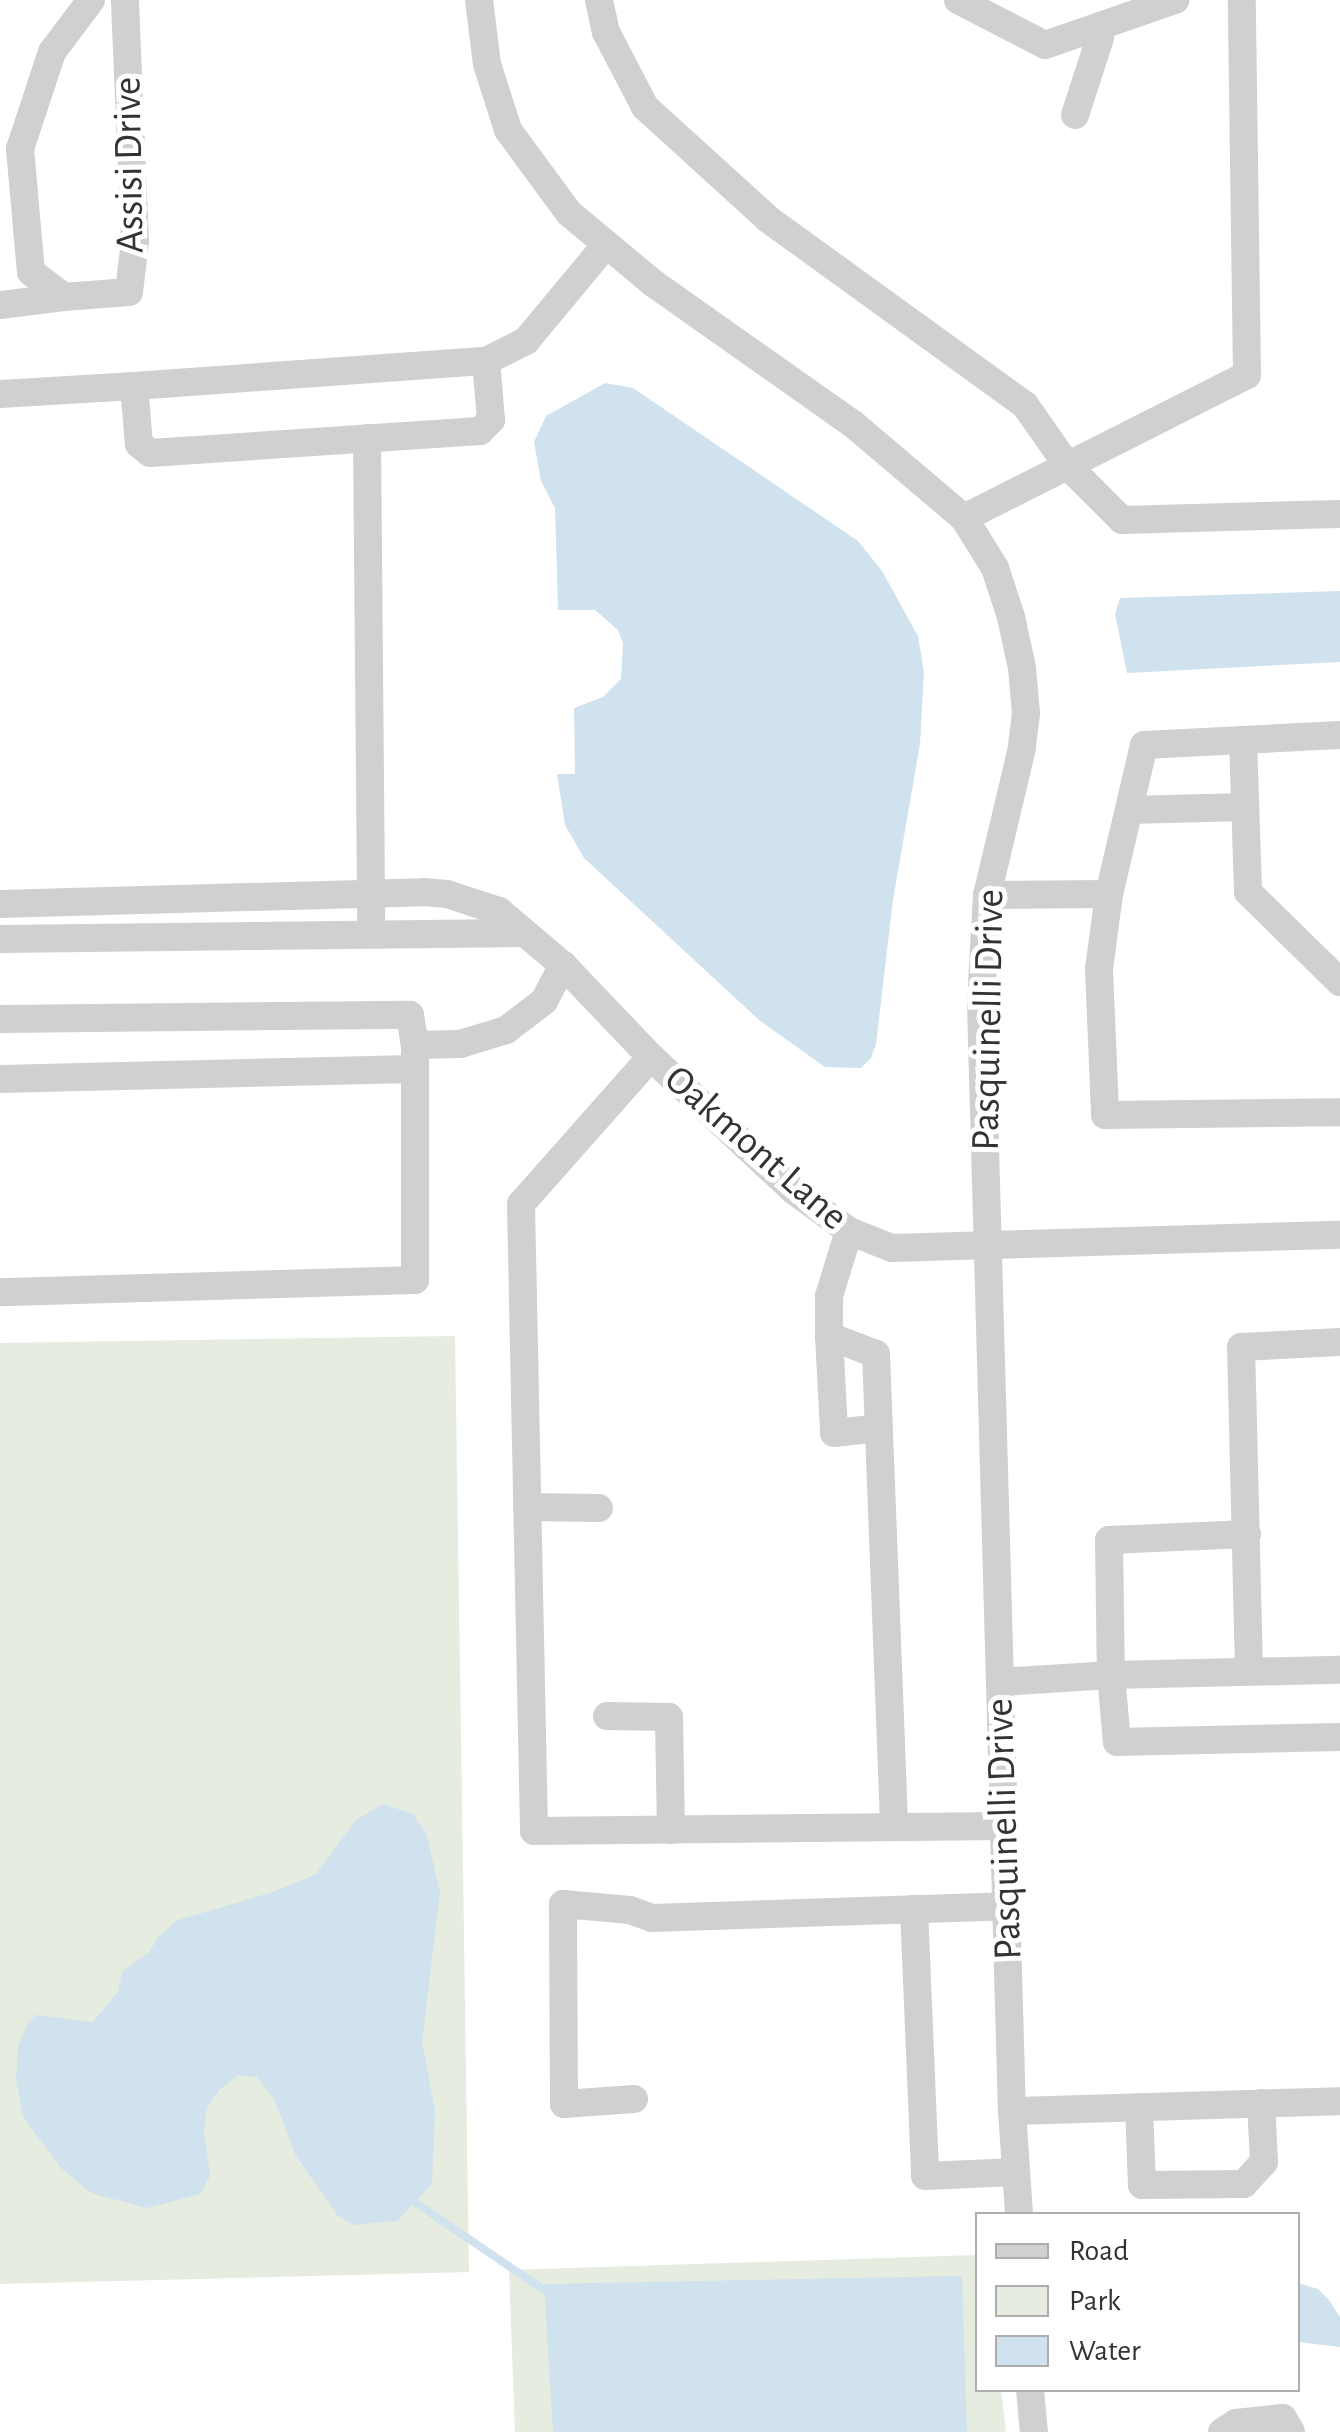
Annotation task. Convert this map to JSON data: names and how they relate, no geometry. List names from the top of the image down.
{
  "streets": {
    "street": ["Assisi Drive", "Pasquinelli Drive", "Oakmont Lane"]
  },
  "crossings": [
    ["Pasquinelli Drive", "Oakmont Lane"]
  ],
  "legend": ["Road", "Park", "Water"]
}
